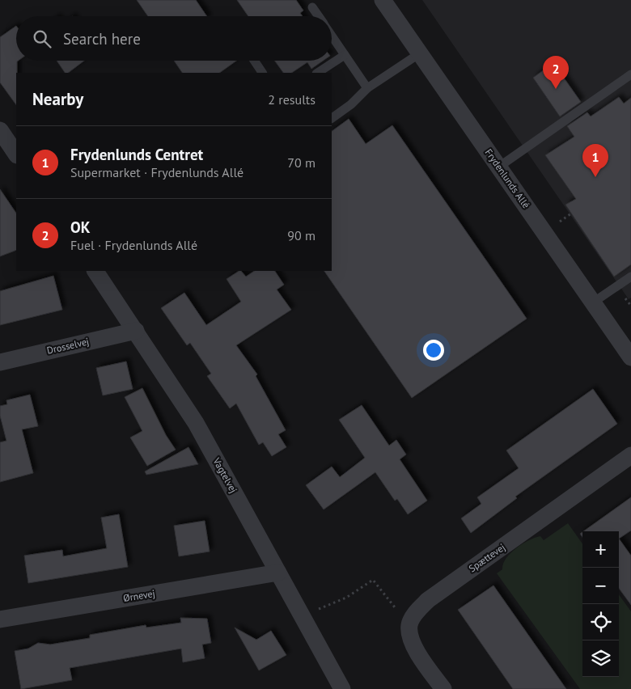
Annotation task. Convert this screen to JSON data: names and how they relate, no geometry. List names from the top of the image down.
{
  "streets": {
    "street": [
      "Frydenlunds Allé",
      "Drosselvej",
      "Vagtelvej",
      "Spættevej",
      "Ørnevej"
    ]
  },
  "crossings": [
    ["Drosselvej", "Vagtelvej"],
    ["Vagtelvej", "Ørnevej"]
  ],
  "page": {
    "search": "Search here",
    "pins": ["2", "1"],
    "heading": ["Nearby", "2 results"],
    "list": [
      {
        "mark": "1",
        "name": "Frydenlunds Centret",
        "note": "Supermarket · Frydenlunds Allé",
        "value": "70 m"
      },
      {
        "mark": "2",
        "name": "OK",
        "note": "Fuel · Frydenlunds Allé",
        "value": "90 m"
      }
    ],
    "map_buttons": ["+", "−"]
  }
}
